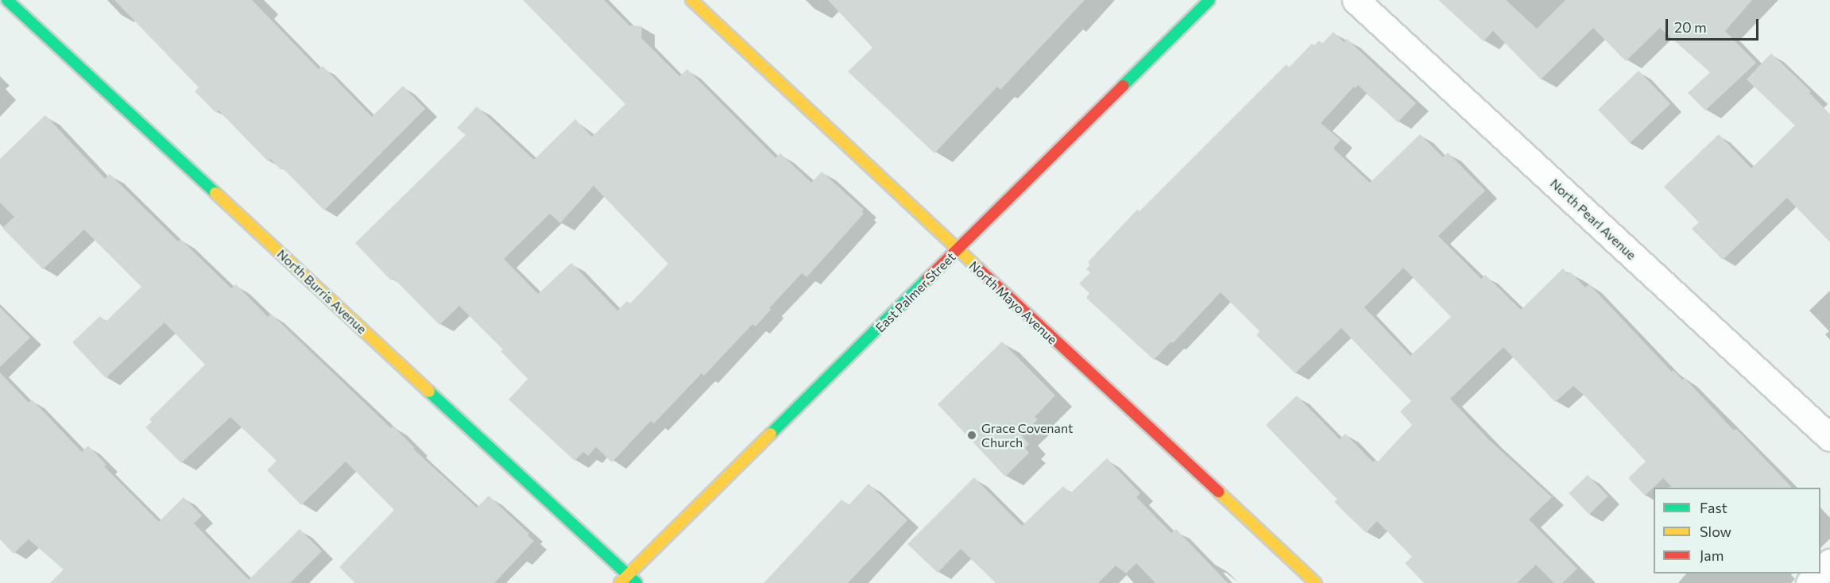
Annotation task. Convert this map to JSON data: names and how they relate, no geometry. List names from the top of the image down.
{
  "streets": {
    "street": [
      "North Pearl Avenue",
      "North Burris Avenue",
      "East Palmer Street",
      "North Mayo Avenue"
    ]
  },
  "crossings": [
    ["North Burris Avenue", "East Palmer Street"],
    ["East Palmer Street", "North Mayo Avenue"]
  ],
  "places": ["Grace Covenant Church"],
  "legend": ["Fast", "Slow", "Jam"],
  "scale_bar": "20 m"
}
